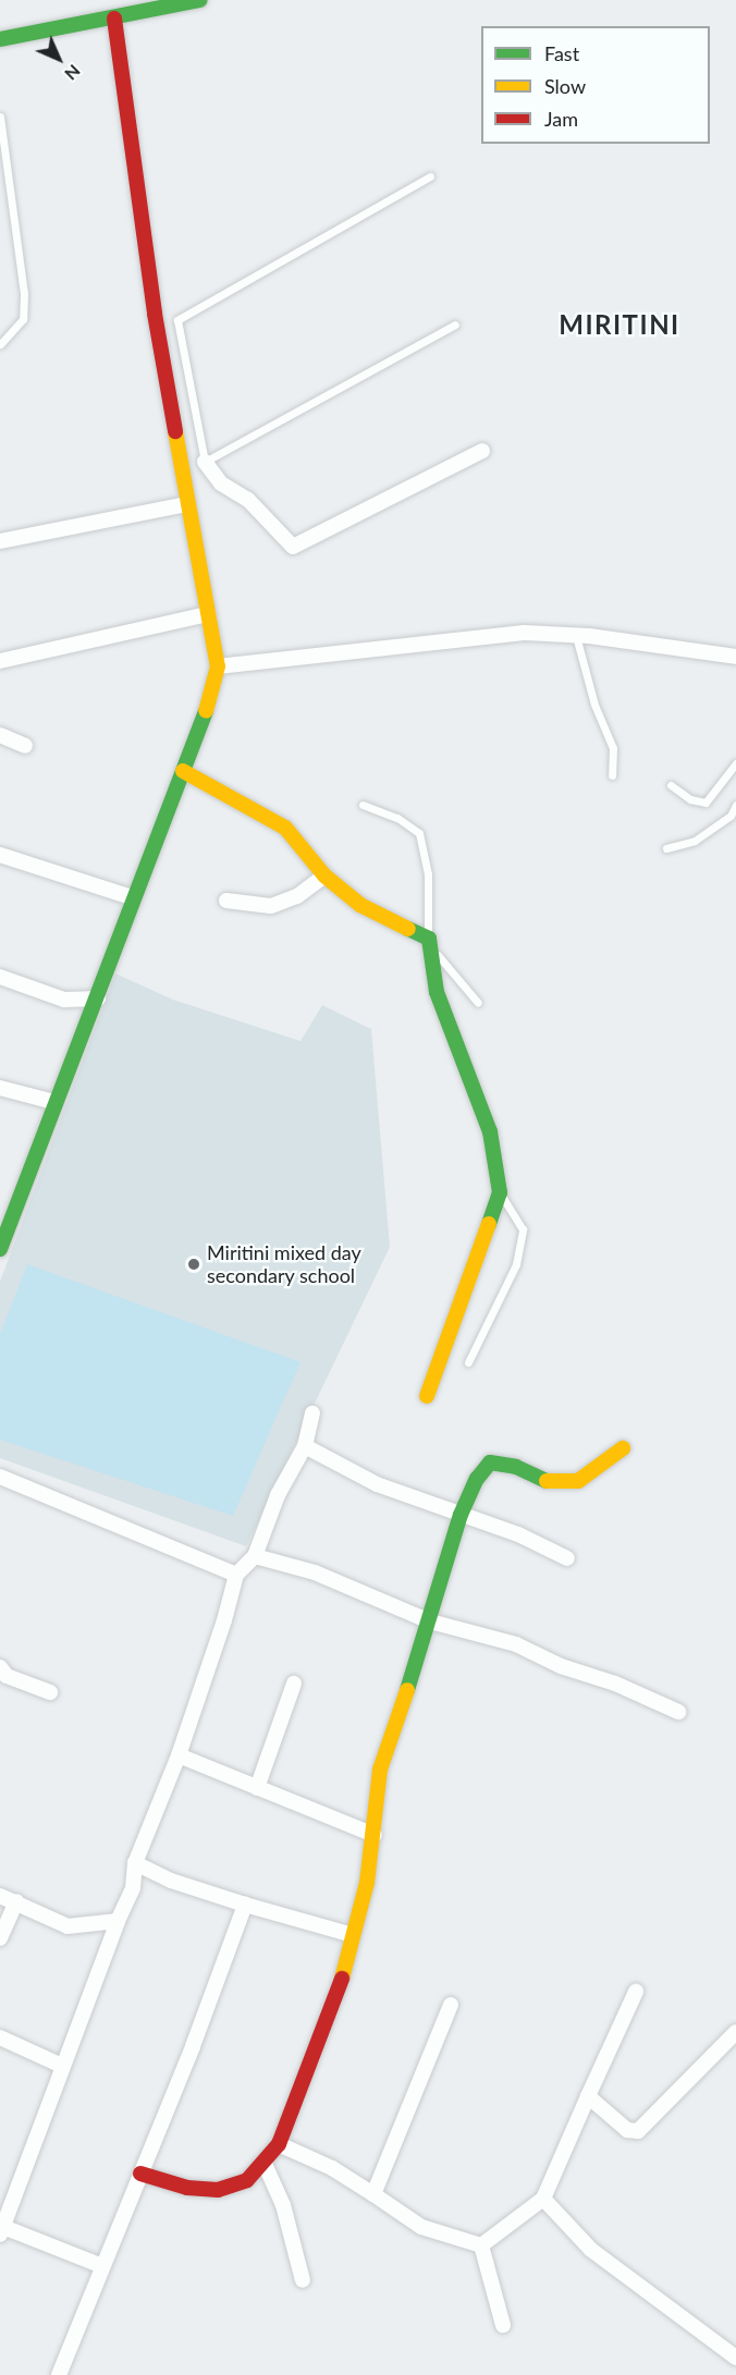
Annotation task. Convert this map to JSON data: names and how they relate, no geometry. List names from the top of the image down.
{
  "districts": ["MIRITINI"],
  "places": ["Miritini mixed day secondary school"],
  "legend": ["Fast", "Slow", "Jam"],
  "north": "bottom right"
}
